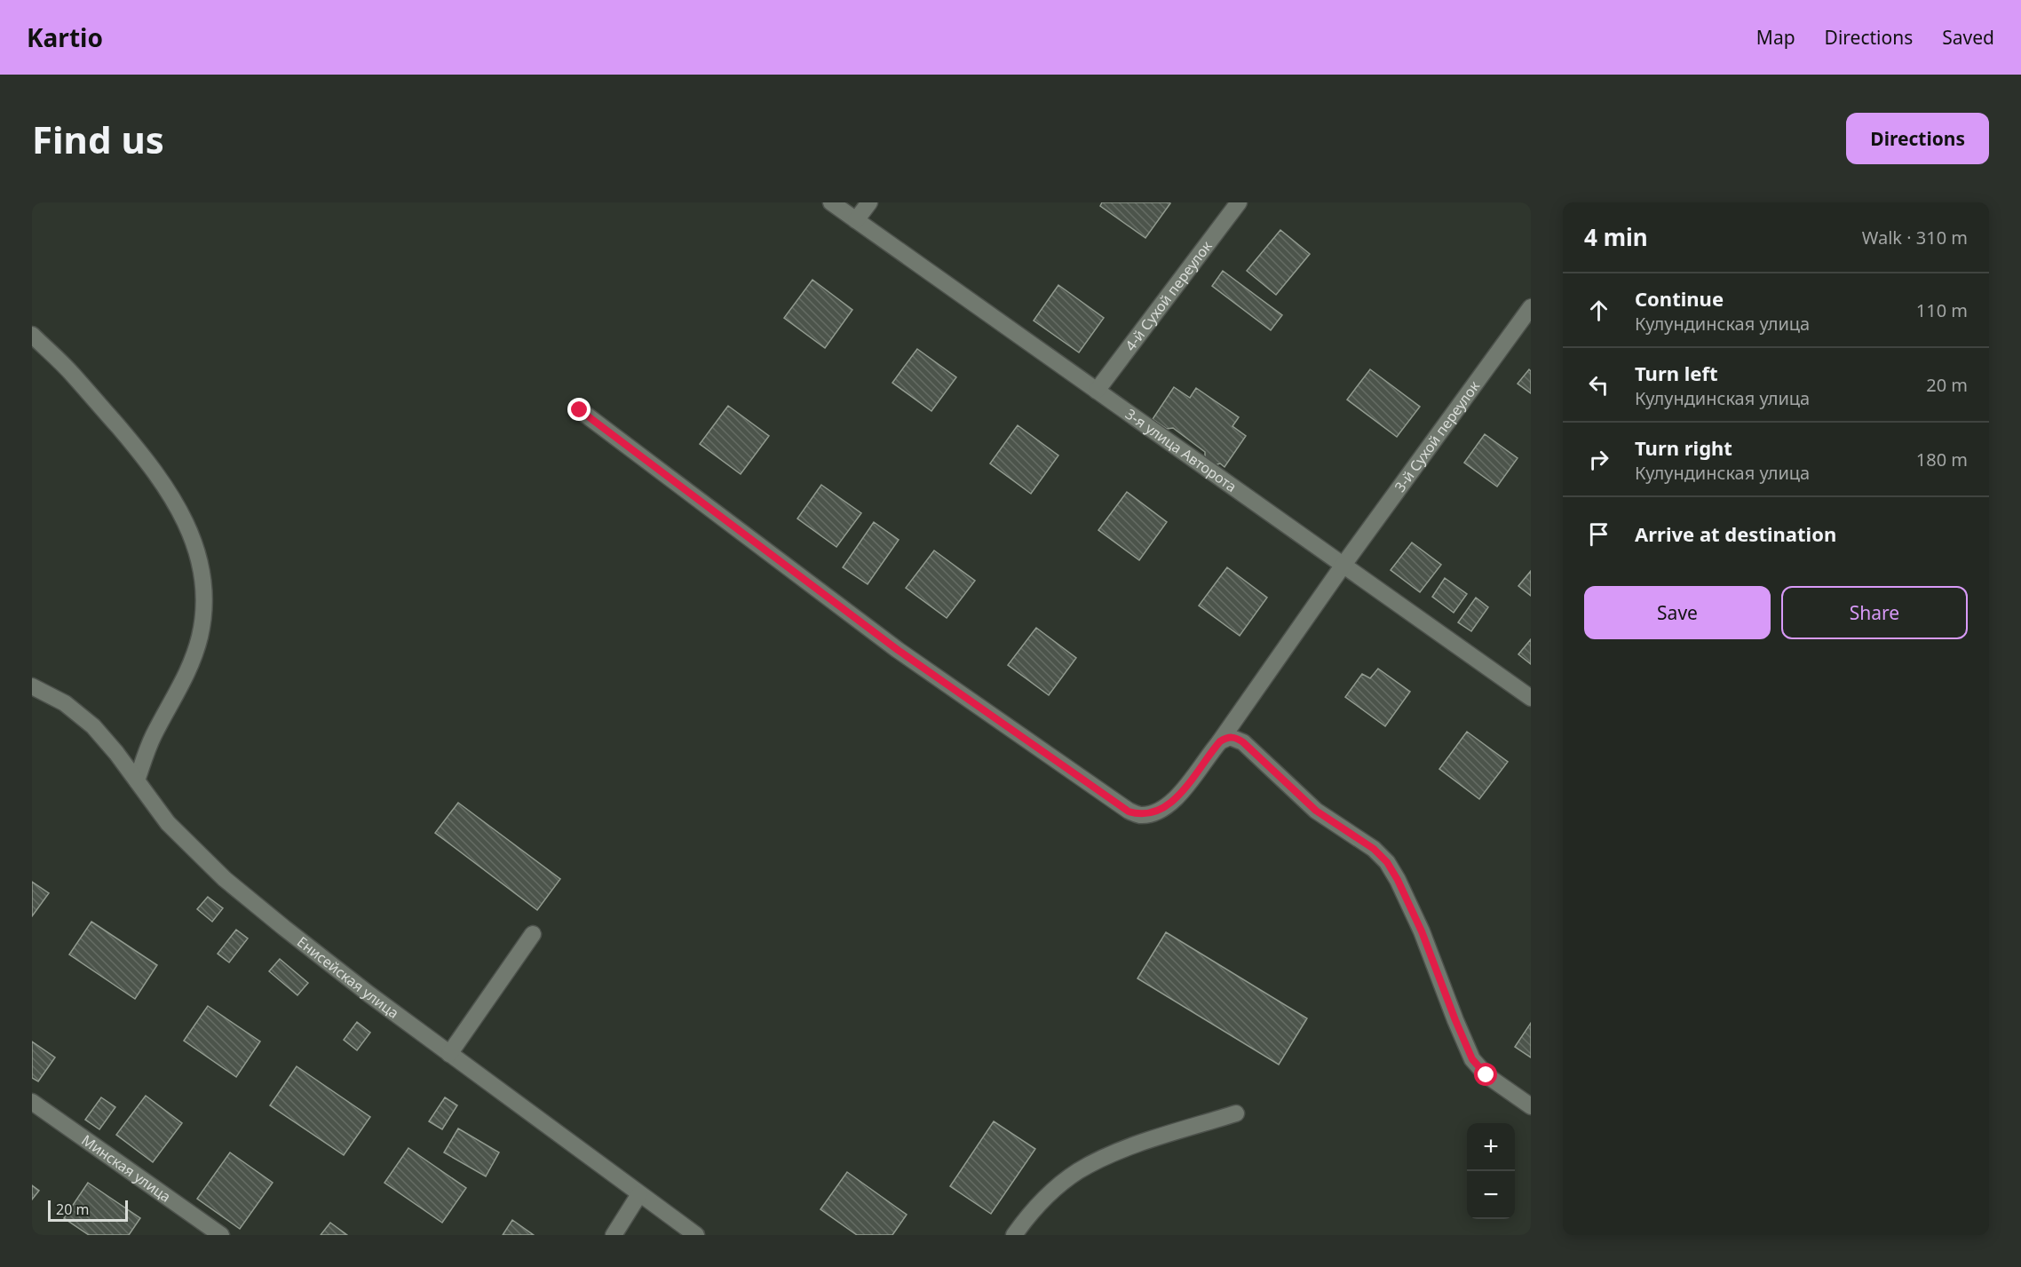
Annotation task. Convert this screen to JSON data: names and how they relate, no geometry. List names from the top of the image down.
{
  "streets": {
    "street": [
      "4-й Сухой переулок",
      "3-й Сухой переулок",
      "3-я улица Авторота",
      "Енисейская улица",
      "Минская улица"
    ]
  },
  "crossings": [
    ["4-й Сухой переулок", "3-я улица Авторота"],
    ["3-й Сухой переулок", "3-я улица Авторота"]
  ],
  "scale_bar": "20 m",
  "page": {
    "header": "Kartio",
    "nav": ["Map", "Directions", "Saved"],
    "buttons": [
      "Directions",
      ["Save", "Share"]
    ],
    "title": "Find us",
    "heading": ["4 min", "Walk · 310 m"],
    "list": [
      ["Continue", "Кулундинская улица", "110 m"],
      ["Turn left", "Кулундинская улица", "20 m"],
      ["Turn right", "Кулундинская улица", "180 m"],
      "Arrive at destination"
    ],
    "map_buttons": ["+", "−"],
    "scale": "20 m"
  }
}
